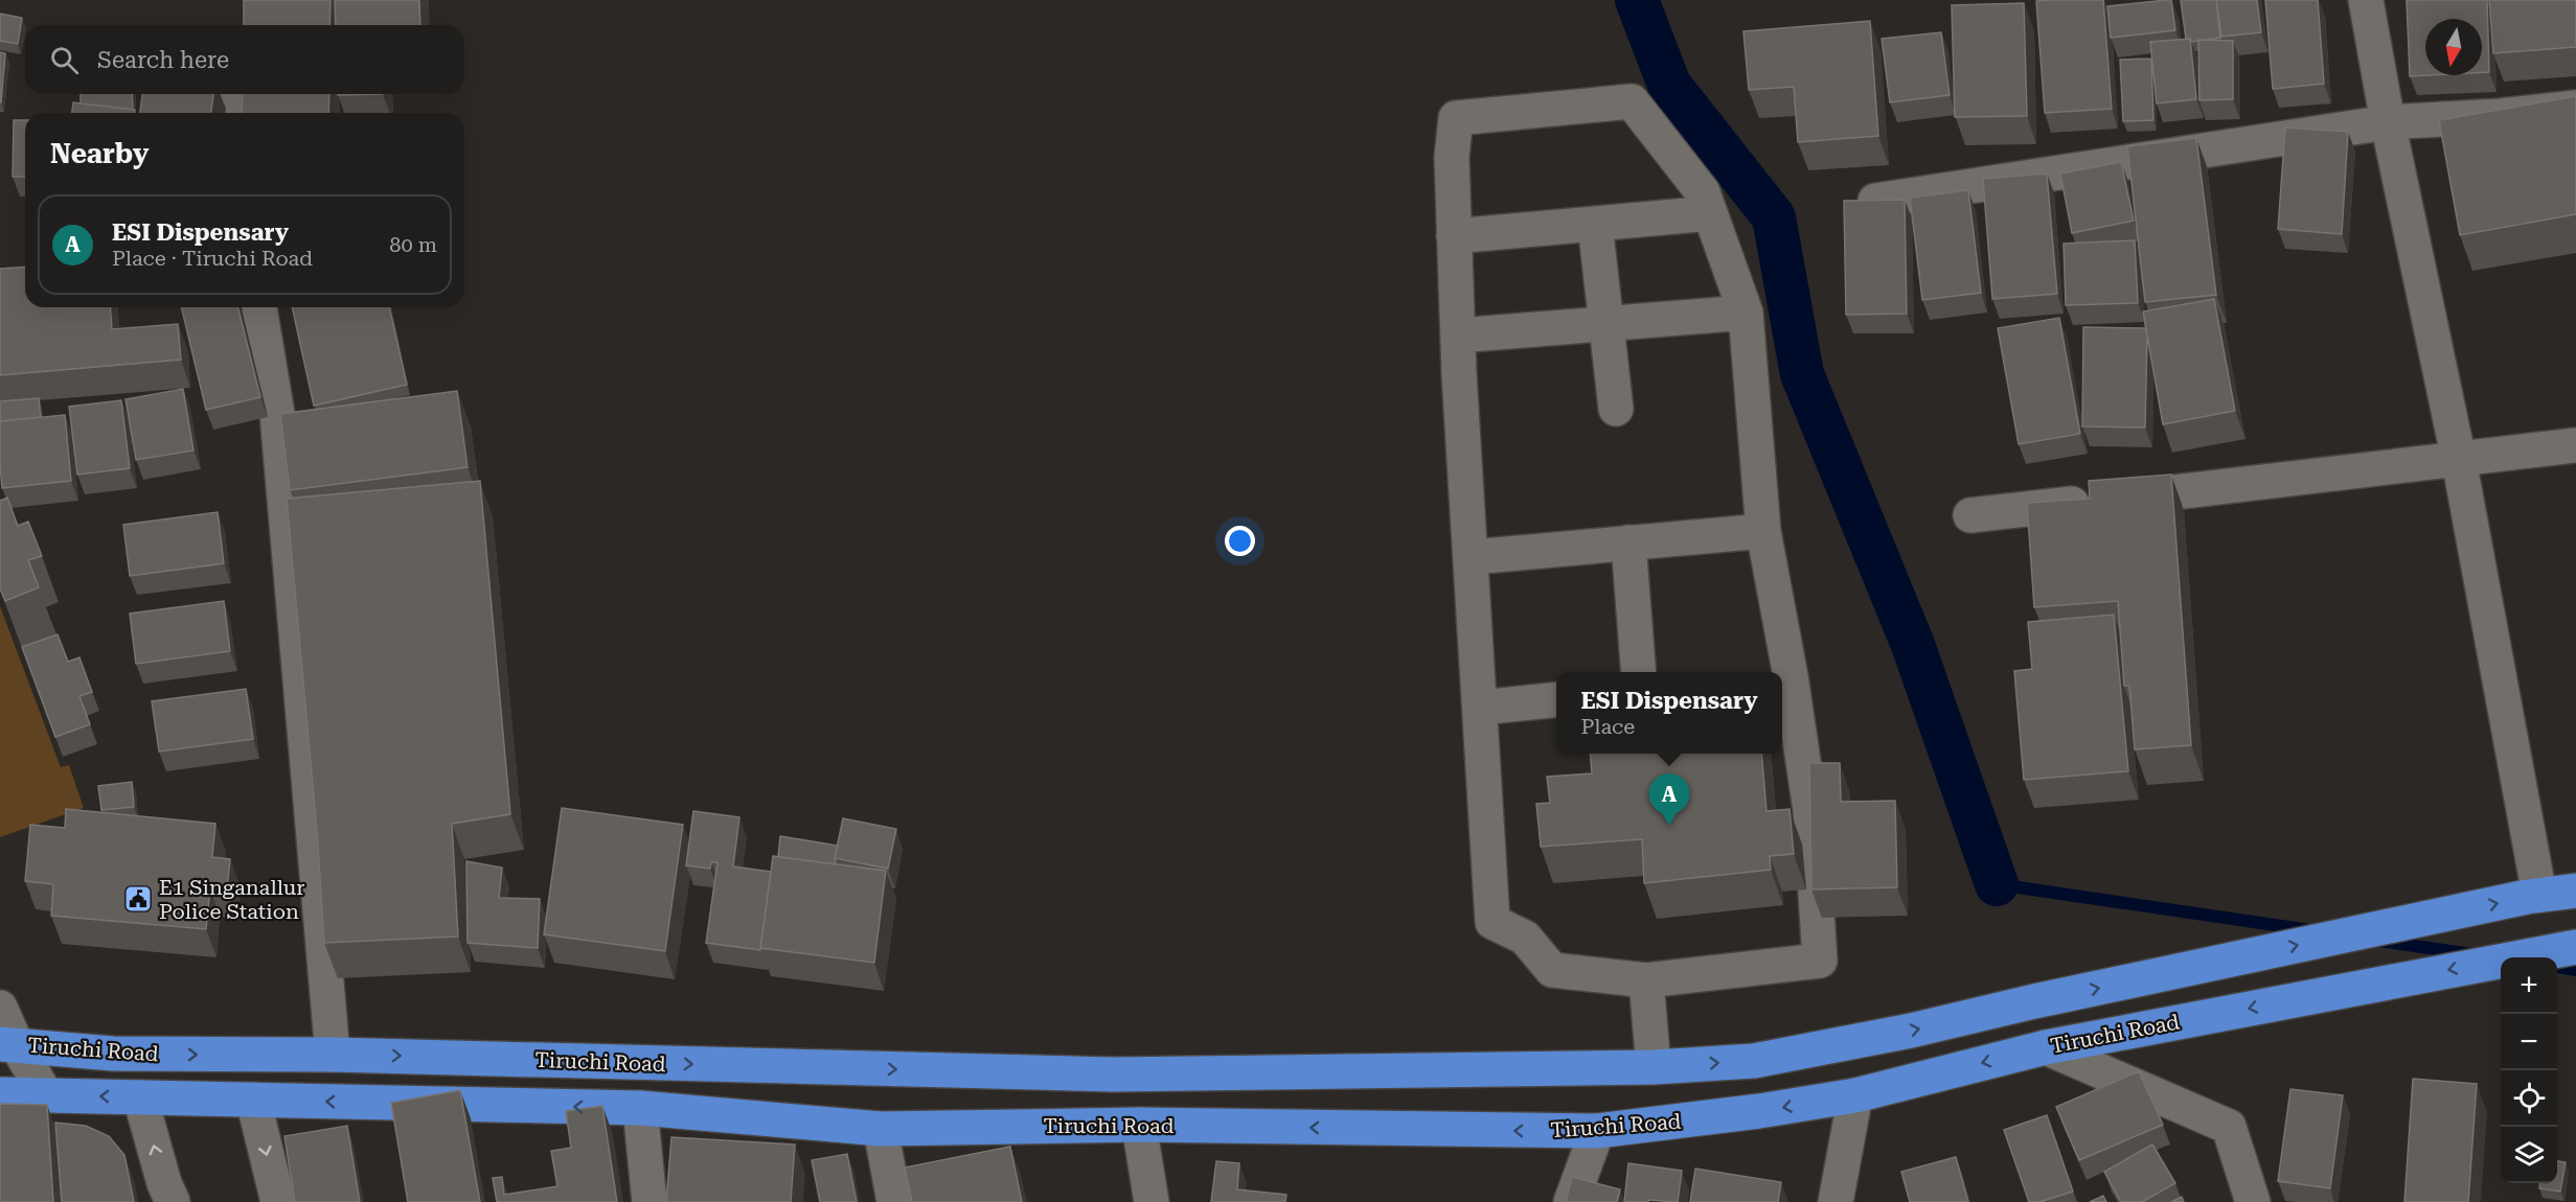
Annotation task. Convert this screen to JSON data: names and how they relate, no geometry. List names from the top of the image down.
{
  "streets": {
    "highway": ["Tiruchi Road"]
  },
  "places": {
    "public building": ["E1 Singanallur Police Station"]
  },
  "north": "bottom",
  "page": {
    "search": "Search here",
    "heading": "Nearby",
    "list": [
      {
        "mark": "A",
        "name": "ESI Dispensary",
        "note": "Place · Tiruchi Road",
        "value": "80 m"
      }
    ],
    "popup": ["ESI Dispensary", "Place"],
    "pins": "A",
    "map_buttons": ["+", "−"]
  }
}
